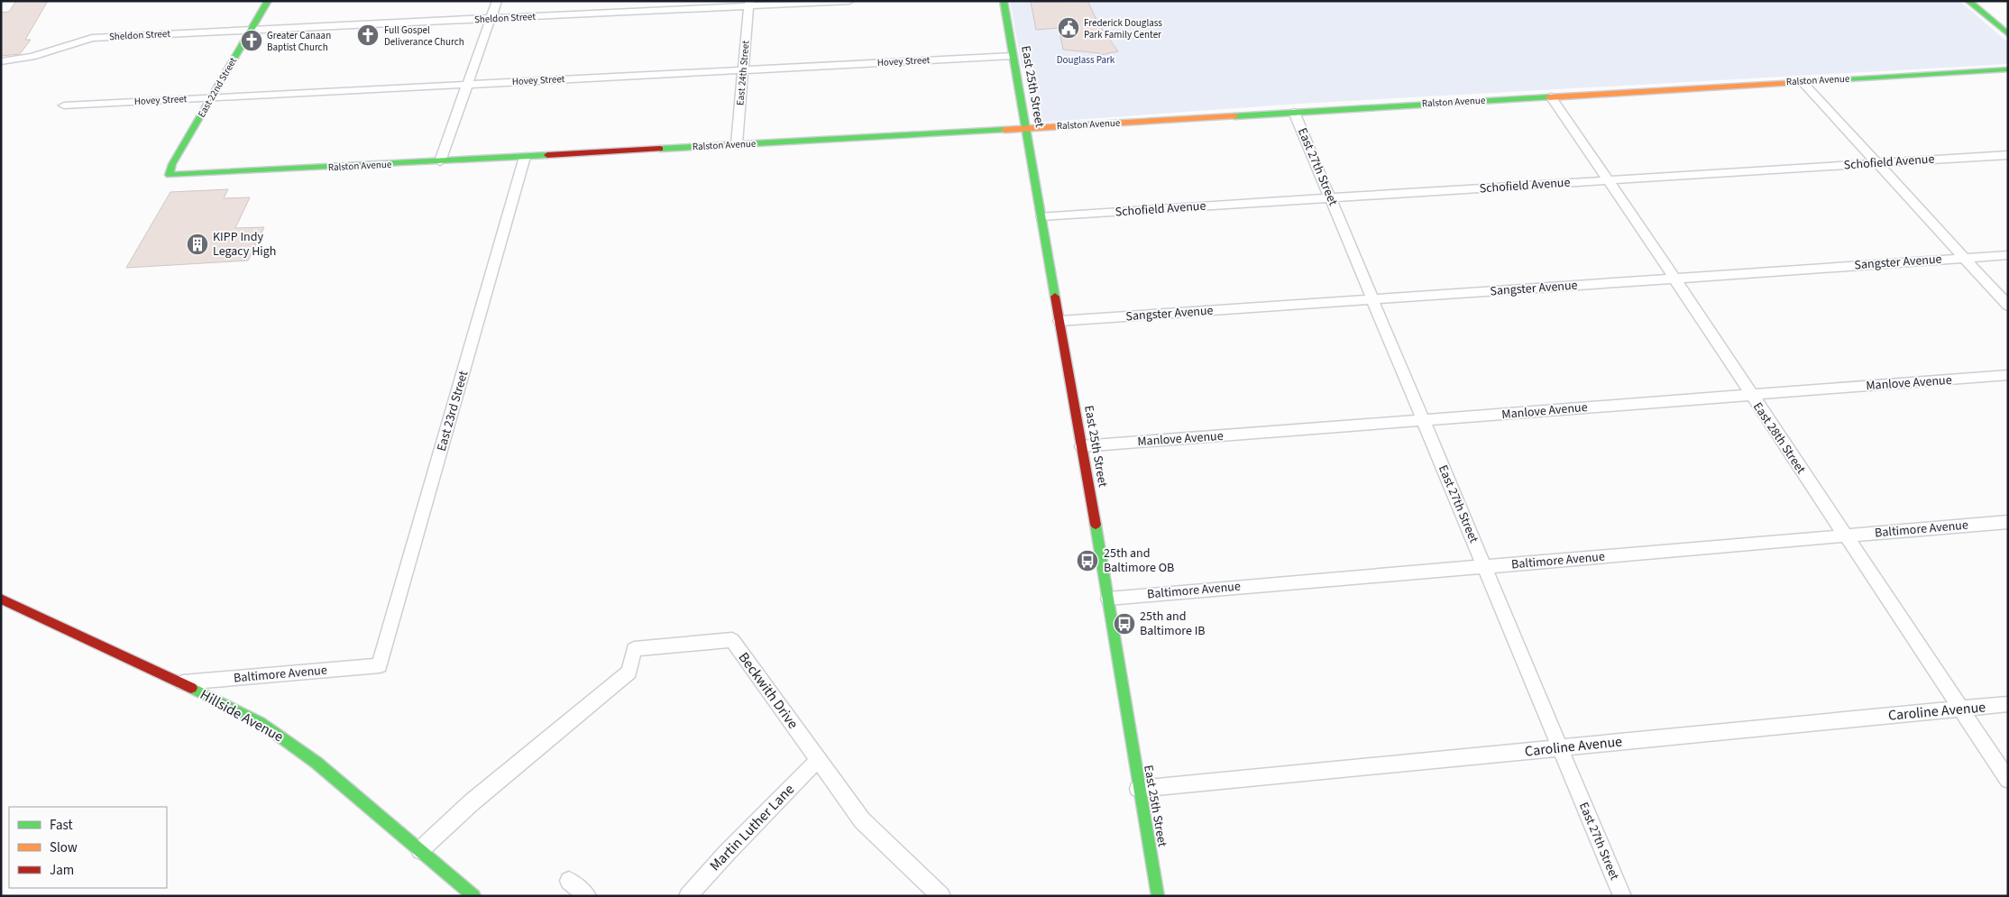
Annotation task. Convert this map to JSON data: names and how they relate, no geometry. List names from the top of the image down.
{
  "streets": {
    "street": [
      "Sheldon Street",
      "Hovey Street",
      "East 24th Street",
      "Ralston Avenue",
      "East 25th Street",
      "East 22nd Street",
      "Schofield Avenue",
      "East 27th Street",
      "Sangster Avenue",
      "Manlove Avenue",
      "East 23rd Street",
      "East 28th Street",
      "Baltimore Avenue",
      "Beckwith Drive",
      "Caroline Avenue",
      "Hillside Avenue",
      "Martin Luther Lane"
    ]
  },
  "crossings": [
    ["Sheldon Street", "East 24th Street"],
    ["Sheldon Street", "East 22nd Street"],
    ["Hovey Street", "East 24th Street"],
    ["Hovey Street", "East 25th Street"],
    ["Hovey Street", "East 22nd Street"],
    ["East 24th Street", "Ralston Avenue"],
    ["Ralston Avenue", "East 25th Street"],
    ["Ralston Avenue", "East 22nd Street"],
    ["Ralston Avenue", "East 27th Street"],
    ["Ralston Avenue", "East 23rd Street"],
    ["Ralston Avenue", "East 28th Street"],
    ["East 25th Street", "Schofield Avenue"],
    ["East 25th Street", "Sangster Avenue"],
    ["East 25th Street", "Manlove Avenue"],
    ["East 25th Street", "Baltimore Avenue"],
    ["East 25th Street", "Caroline Avenue"],
    ["Schofield Avenue", "East 27th Street"],
    ["Schofield Avenue", "East 28th Street"],
    ["East 27th Street", "Sangster Avenue"],
    ["East 27th Street", "Manlove Avenue"],
    ["East 27th Street", "Baltimore Avenue"],
    ["East 27th Street", "Caroline Avenue"],
    ["Sangster Avenue", "East 28th Street"],
    ["Manlove Avenue", "East 28th Street"],
    ["East 23rd Street", "Baltimore Avenue"],
    ["East 28th Street", "Baltimore Avenue"],
    ["East 28th Street", "Caroline Avenue"],
    ["Baltimore Avenue", "Hillside Avenue"],
    ["Beckwith Drive", "Hillside Avenue"],
    ["Beckwith Drive", "Martin Luther Lane"]
  ],
  "parks": ["Douglass Park"],
  "places": {
    "public building": ["Frederick Douglass Park Family Center"],
    "church": ["Full Gospel Deliverance Church", "Greater Canaan Baptist Church"],
    "building": ["KIPP Indy Legacy High"],
    "bus stop": ["25th and Baltimore OB", "25th and Baltimore IB"]
  },
  "legend": ["Fast", "Slow", "Jam"]
}
